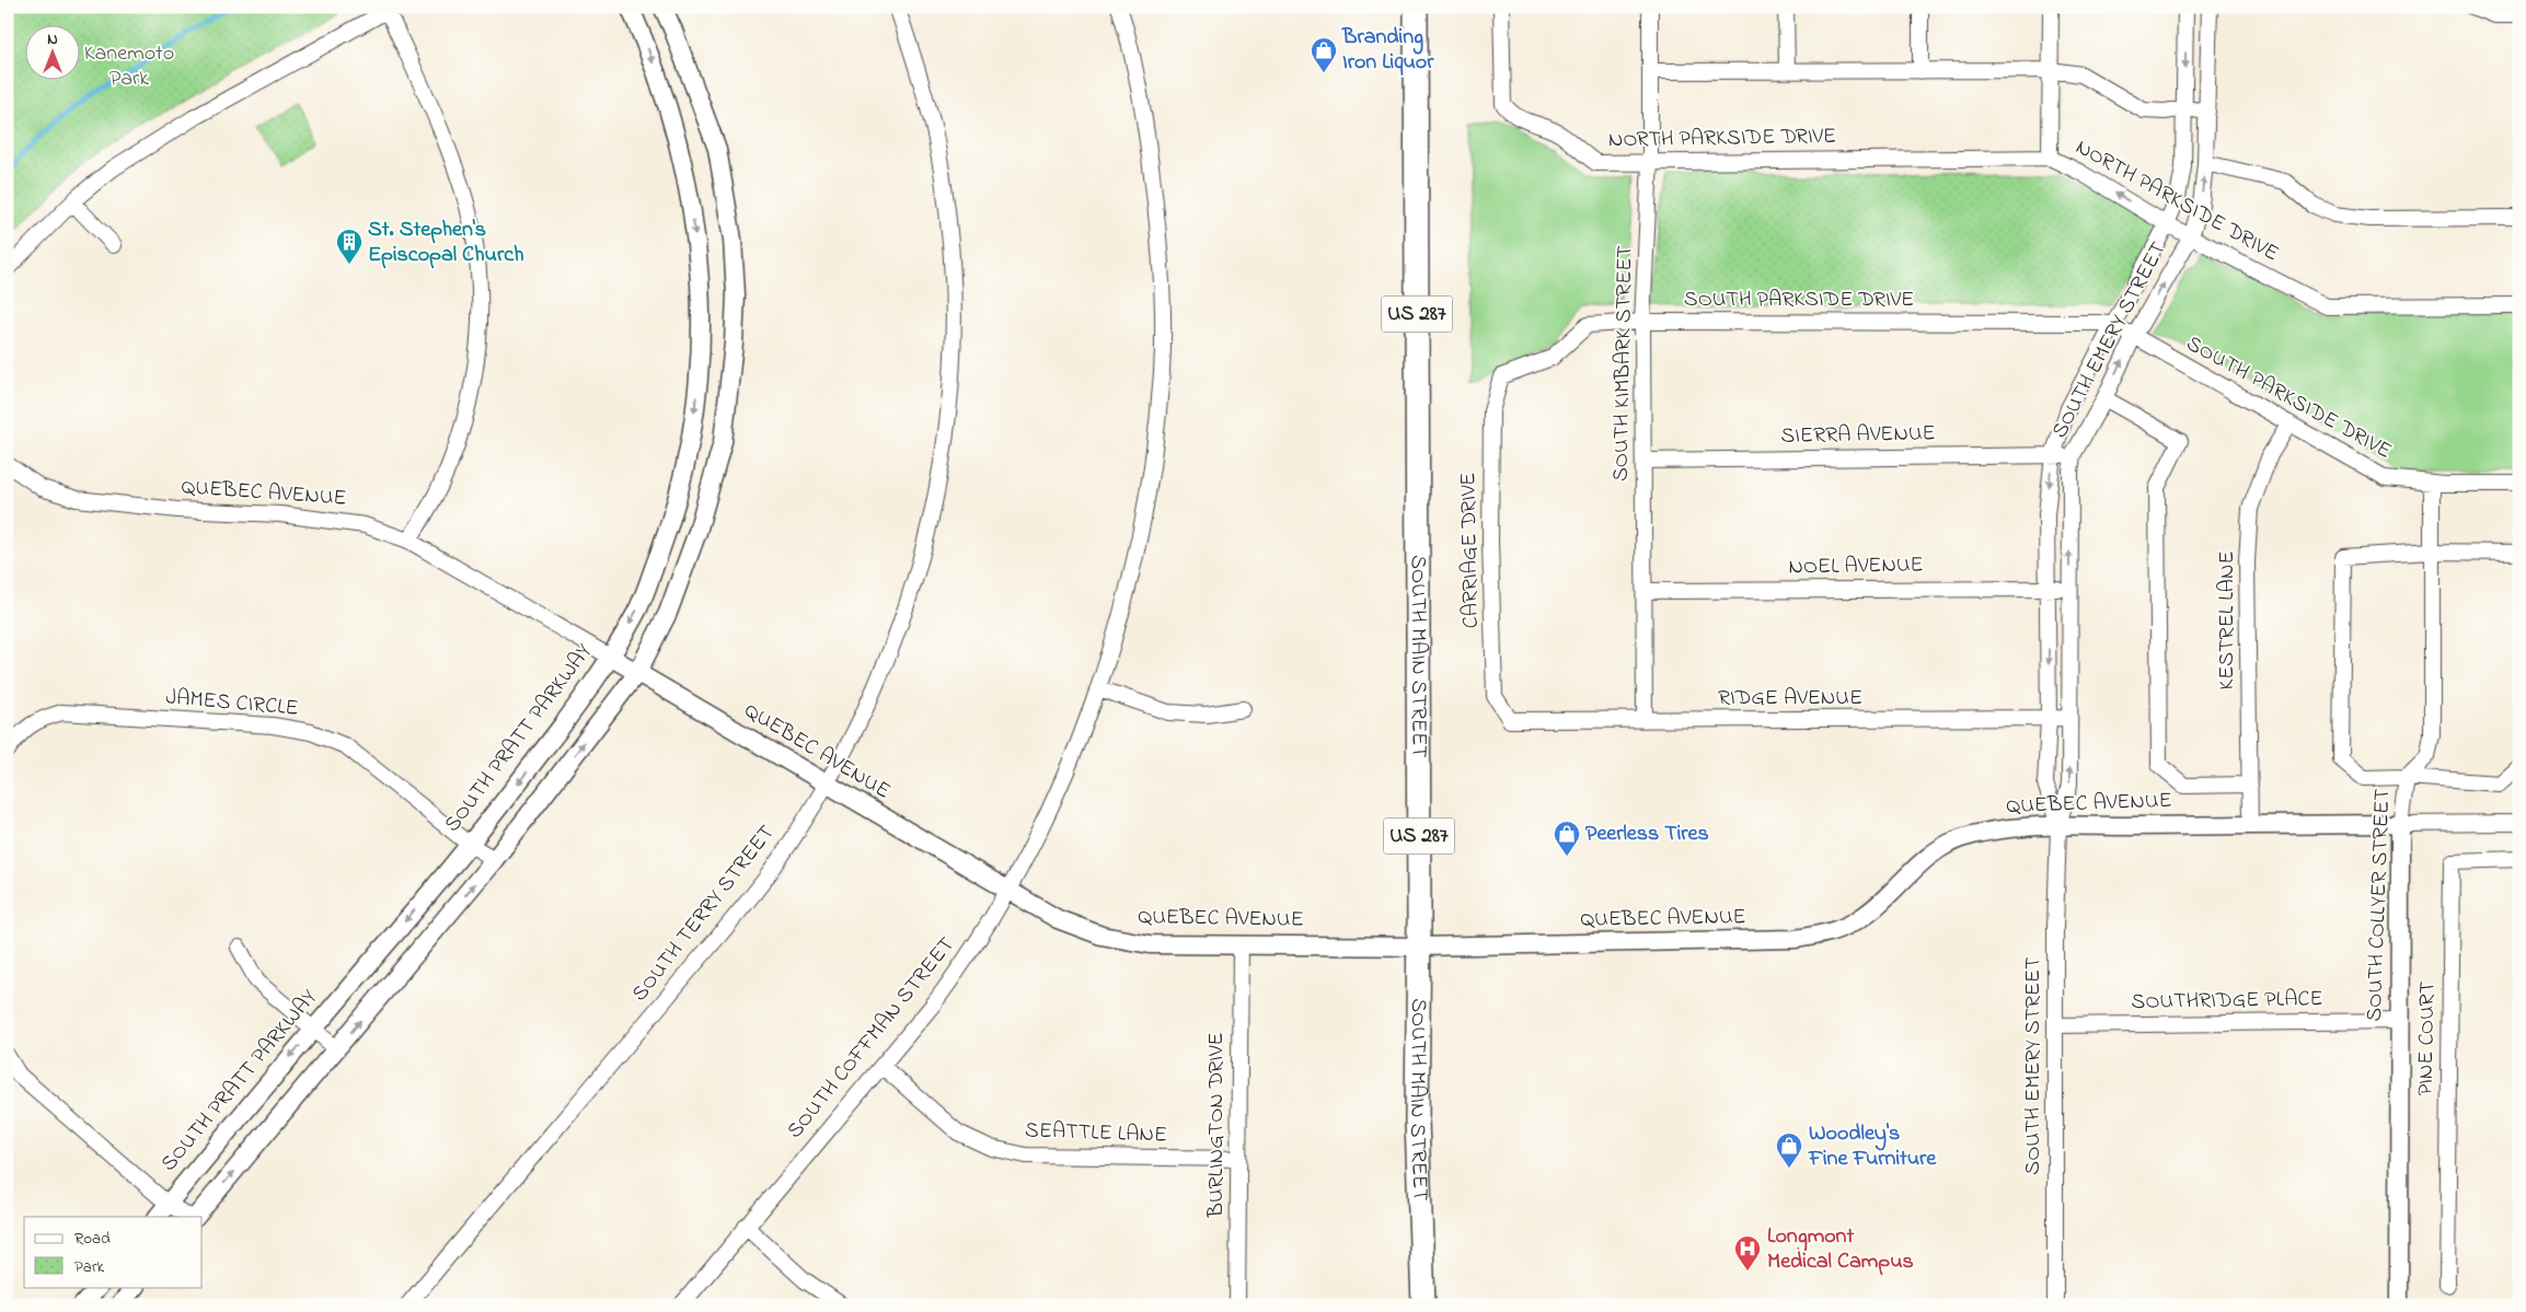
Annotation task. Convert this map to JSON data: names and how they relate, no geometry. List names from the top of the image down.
{
  "streets": {
    "main road": ["US 287", "SOUTH MAIN STREET"],
    "street": [
      "NORTH PARKSIDE DRIVE",
      "SOUTH PARKSIDE DRIVE",
      "SOUTH EMERY STREET",
      "SOUTH KIMBARK STREET",
      "SIERRA AVENUE",
      "QUEBEC AVENUE",
      "CARRIAGE DRIVE",
      "NOEL AVENUE",
      "KESTREL LANE",
      "RIDGE AVENUE",
      "JAMES CIRCLE",
      "SOUTH PRATT PARKWAY",
      "SOUTH COLLYER STREET",
      "SOUTH TERRY STREET",
      "SOUTHRIDGE PLACE",
      "SOUTH COFFMAN STREET",
      "PINE COURT",
      "BURLINGTON DRIVE",
      "SEATTLE LANE"
    ]
  },
  "crossings": [
    ["NORTH PARKSIDE DRIVE", "SOUTH EMERY STREET"],
    ["NORTH PARKSIDE DRIVE", "SOUTH KIMBARK STREET"],
    ["SOUTH PARKSIDE DRIVE", "SOUTH EMERY STREET"],
    ["SOUTH PARKSIDE DRIVE", "SOUTH KIMBARK STREET"],
    ["SOUTH PARKSIDE DRIVE", "CARRIAGE DRIVE"],
    ["SOUTH PARKSIDE DRIVE", "KESTREL LANE"],
    ["SOUTH PARKSIDE DRIVE", "SOUTH COLLYER STREET"],
    ["SOUTH EMERY STREET", "SIERRA AVENUE"],
    ["SOUTH EMERY STREET", "QUEBEC AVENUE"],
    ["SOUTH EMERY STREET", "NOEL AVENUE"],
    ["SOUTH EMERY STREET", "RIDGE AVENUE"],
    ["SOUTH EMERY STREET", "SOUTHRIDGE PLACE"],
    ["SOUTH KIMBARK STREET", "SIERRA AVENUE"],
    ["SOUTH KIMBARK STREET", "NOEL AVENUE"],
    ["SOUTH KIMBARK STREET", "RIDGE AVENUE"],
    ["QUEBEC AVENUE", "KESTREL LANE"],
    ["QUEBEC AVENUE", "SOUTH MAIN STREET"],
    ["QUEBEC AVENUE", "SOUTH PRATT PARKWAY"],
    ["QUEBEC AVENUE", "SOUTH COLLYER STREET"],
    ["QUEBEC AVENUE", "SOUTH TERRY STREET"],
    ["QUEBEC AVENUE", "SOUTH COFFMAN STREET"],
    ["QUEBEC AVENUE", "BURLINGTON DRIVE"],
    ["CARRIAGE DRIVE", "RIDGE AVENUE"],
    ["JAMES CIRCLE", "SOUTH PRATT PARKWAY"],
    ["SOUTH COLLYER STREET", "SOUTHRIDGE PLACE"],
    ["SOUTH COFFMAN STREET", "SEATTLE LANE"],
    ["BURLINGTON DRIVE", "SEATTLE LANE"]
  ],
  "parks": ["Kanemoto Park"],
  "places": {
    "shop": ["Branding Iron Liquor", "Peerless Tires", "Woodley's Fine Furniture"],
    "building": ["St. Stephen's Episcopal Church"],
    "hospital": ["Longmont Medical Campus"]
  },
  "legend": ["Road", "Park"],
  "north": "top"
}
